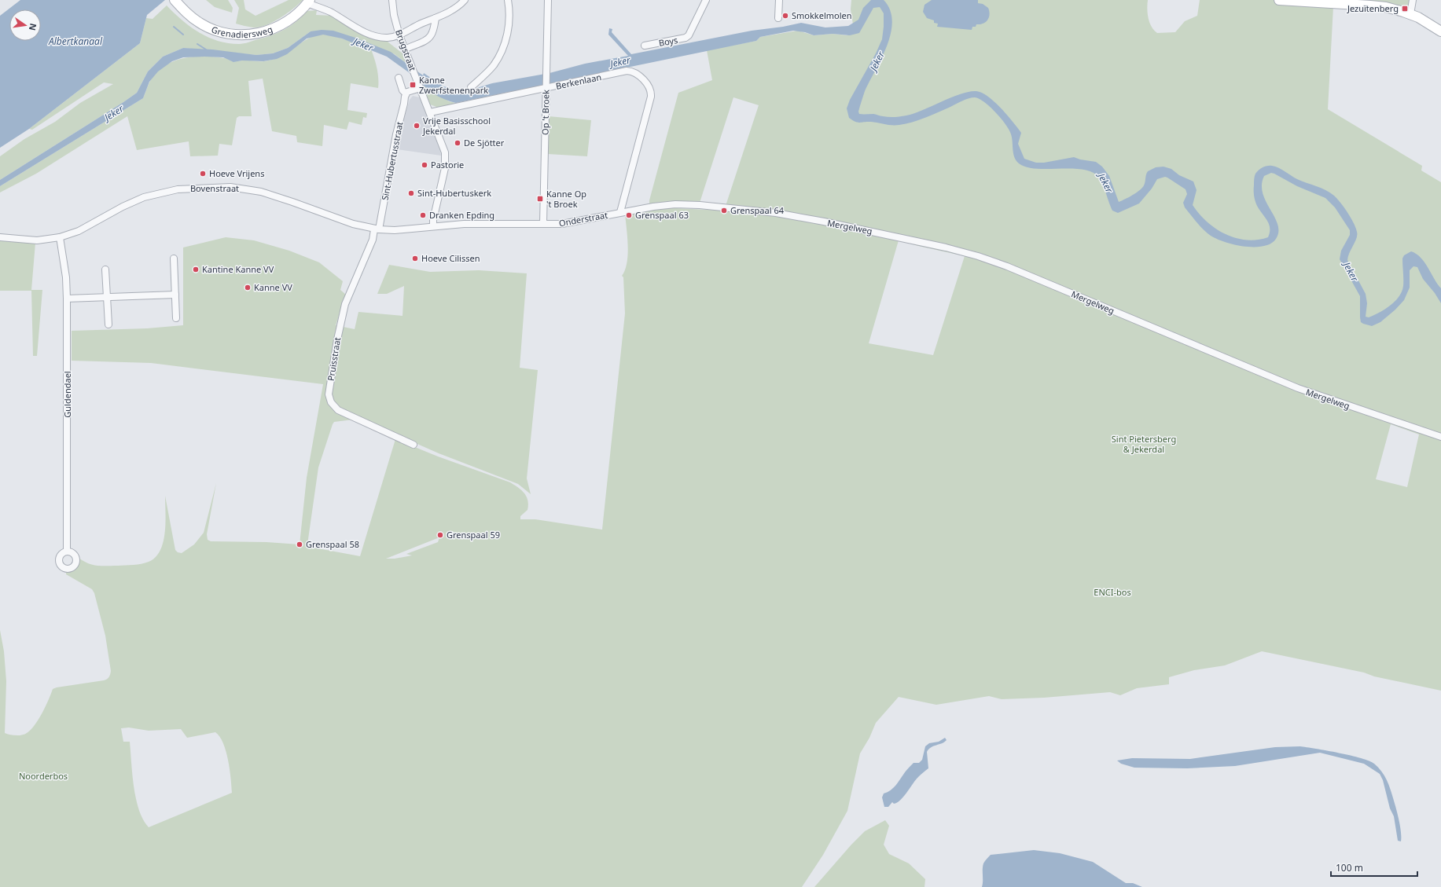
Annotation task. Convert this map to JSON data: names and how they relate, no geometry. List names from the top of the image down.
{
  "streets": {
    "main road": ["Grenadiersweg"],
    "street": [
      "Boys",
      "Brugstraat",
      "Berkenlaan",
      "Op 't Broek",
      "Sint-Hubertusstraat",
      "Bovenstraat",
      "Onderstraat",
      "Mergelweg",
      "Pruisstraat",
      "Guldendael"
    ]
  },
  "crossings": [
    ["Brugstraat", "Berkenlaan"],
    ["Brugstraat", "Bovenstraat"],
    ["Brugstraat", "Onderstraat"],
    ["Berkenlaan", "Op 't Broek"],
    ["Berkenlaan", "Onderstraat"],
    ["Op 't Broek", "Onderstraat"],
    ["Sint-Hubertusstraat", "Bovenstraat"],
    ["Sint-Hubertusstraat", "Pruisstraat"],
    ["Bovenstraat", "Onderstraat"],
    ["Bovenstraat", "Pruisstraat"],
    ["Bovenstraat", "Guldendael"],
    ["Onderstraat", "Mergelweg"]
  ],
  "water": ["Albertkanaal", "Jeker"],
  "parks": ["Sint Pietersberg & Jekerdal", "ENCI-bos", "Noorderbos"],
  "places": {
    "transit": ["Jezuïtenberg", "Kanne Zwerfstenenpark", "Kanne Op 't Broek"],
    "other": [
      "Smokkelmolen",
      "Vrije Basisschool Jekerdal",
      "De Sjötter",
      "Pastorie",
      "Hoeve Vrijens",
      "Sint-Hubertuskerk",
      "Grenspaal 64",
      "Dranken Epding",
      "Grenspaal 63",
      "Hoeve Cilissen",
      "Kantine Kanne VV",
      "Kanne VV",
      "Grenspaal 59",
      "Grenspaal 58"
    ]
  },
  "scale_bar": "100 m",
  "north": "right"
}
